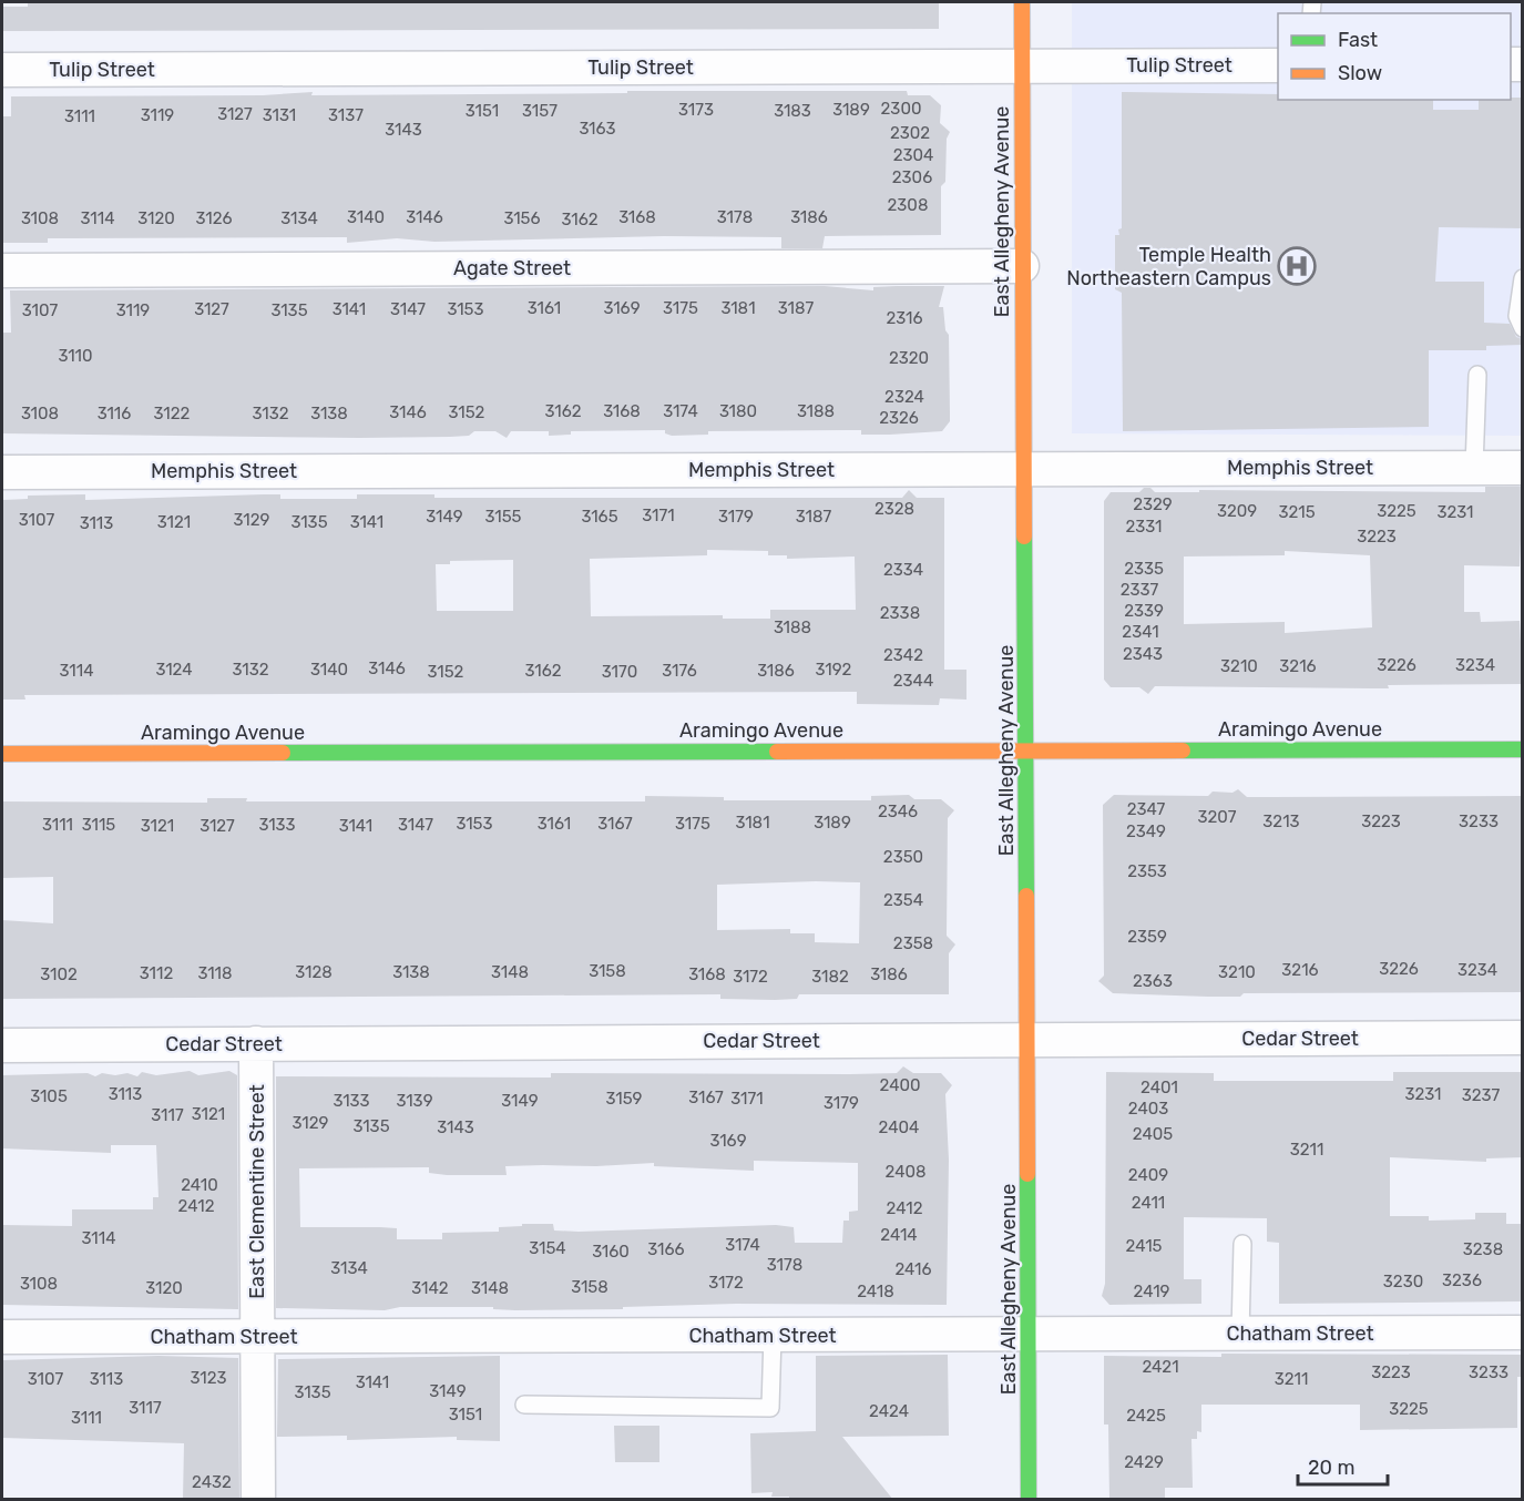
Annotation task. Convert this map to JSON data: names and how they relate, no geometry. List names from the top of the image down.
{
  "streets": {
    "main road": ["East Allegheny Avenue", "Aramingo Avenue"],
    "street": [
      "Tulip Street",
      "Agate Street",
      "Memphis Street",
      "Cedar Street",
      "East Clementine Street",
      "Chatham Street"
    ]
  },
  "crossings": [
    ["Tulip Street", "East Allegheny Avenue"],
    ["East Allegheny Avenue", "Agate Street"],
    ["East Allegheny Avenue", "Memphis Street"],
    ["East Allegheny Avenue", "Aramingo Avenue"],
    ["East Allegheny Avenue", "Cedar Street"],
    ["East Allegheny Avenue", "Chatham Street"],
    ["Cedar Street", "East Clementine Street"],
    ["East Clementine Street", "Chatham Street"]
  ],
  "places": {
    "hospital": ["Temple Health Northeastern Campus"]
  },
  "house_numbers": [
    "2300",
    "3173",
    "3189",
    "3151",
    "3157",
    "3183",
    "3127",
    "3119",
    "3131",
    "3137",
    "3111",
    "3163",
    "3143",
    "2302",
    "2304",
    "2306",
    "2308",
    "3140",
    "3146",
    "3168",
    "3178",
    "3186",
    "3108",
    "3114",
    "3120",
    "3126",
    "3134",
    "3156",
    "3162",
    "3161",
    "3169",
    "3175",
    "3181",
    "3187",
    "3127",
    "3141",
    "3147",
    "3153",
    "3107",
    "3119",
    "3135",
    "2316",
    "3110",
    "2320",
    "2324",
    "3162",
    "3168",
    "3174",
    "3180",
    "3188",
    "3146",
    "3152",
    "3108",
    "3116",
    "3122",
    "3132",
    "3138",
    "2326",
    "2329",
    "2328",
    "3209",
    "3225",
    "3215",
    "3231",
    "3171",
    "3149",
    "3155",
    "3165",
    "3179",
    "3187",
    "3107",
    "3129",
    "3121",
    "3135",
    "3141",
    "3113",
    "2331",
    "3223",
    "2335",
    "2334",
    "2337",
    "2339",
    "2338",
    "3188",
    "2341",
    "2343",
    "2342",
    "3226",
    "3234",
    "3210",
    "3216",
    "3146",
    "3124",
    "3132",
    "3140",
    "3192",
    "3114",
    "3162",
    "3176",
    "3186",
    "3152",
    "3170",
    "2344",
    "2347",
    "2346",
    "3207",
    "3213",
    "3223",
    "3233",
    "3181",
    "3189",
    "3153",
    "3161",
    "3167",
    "3175",
    "3111",
    "3115",
    "3133",
    "3147",
    "3121",
    "3127",
    "3141",
    "2349",
    "2350",
    "2353",
    "2354",
    "2359",
    "2358",
    "3226",
    "3216",
    "3234",
    "3158",
    "3128",
    "3138",
    "3148",
    "3210",
    "3112",
    "3118",
    "3102",
    "3168",
    "3186",
    "3172",
    "3182",
    "2363",
    "2400",
    "2401",
    "3113",
    "3231",
    "3237",
    "3105",
    "3167",
    "3159",
    "3171",
    "3133",
    "3139",
    "3149",
    "3179",
    "2403",
    "3121",
    "3117",
    "3129",
    "3135",
    "3143",
    "2404",
    "2405",
    "3169",
    "3211",
    "2408",
    "2409",
    "2410",
    "2411",
    "2412",
    "2412",
    "2414",
    "3114",
    "3174",
    "2415",
    "3154",
    "3166",
    "3238",
    "3160",
    "3178",
    "3134",
    "2416",
    "3236",
    "3230",
    "3172",
    "3108",
    "3158",
    "3120",
    "3142",
    "3148",
    "2418",
    "2419",
    "2421",
    "3223",
    "3233",
    "3123",
    "3107",
    "3113",
    "3211",
    "3141",
    "3149",
    "3135",
    "3117",
    "3225",
    "2424",
    "3151",
    "2425",
    "3111",
    "2429",
    "2432"
  ],
  "legend": ["Fast", "Slow"],
  "scale_bar": "20 m"
}
